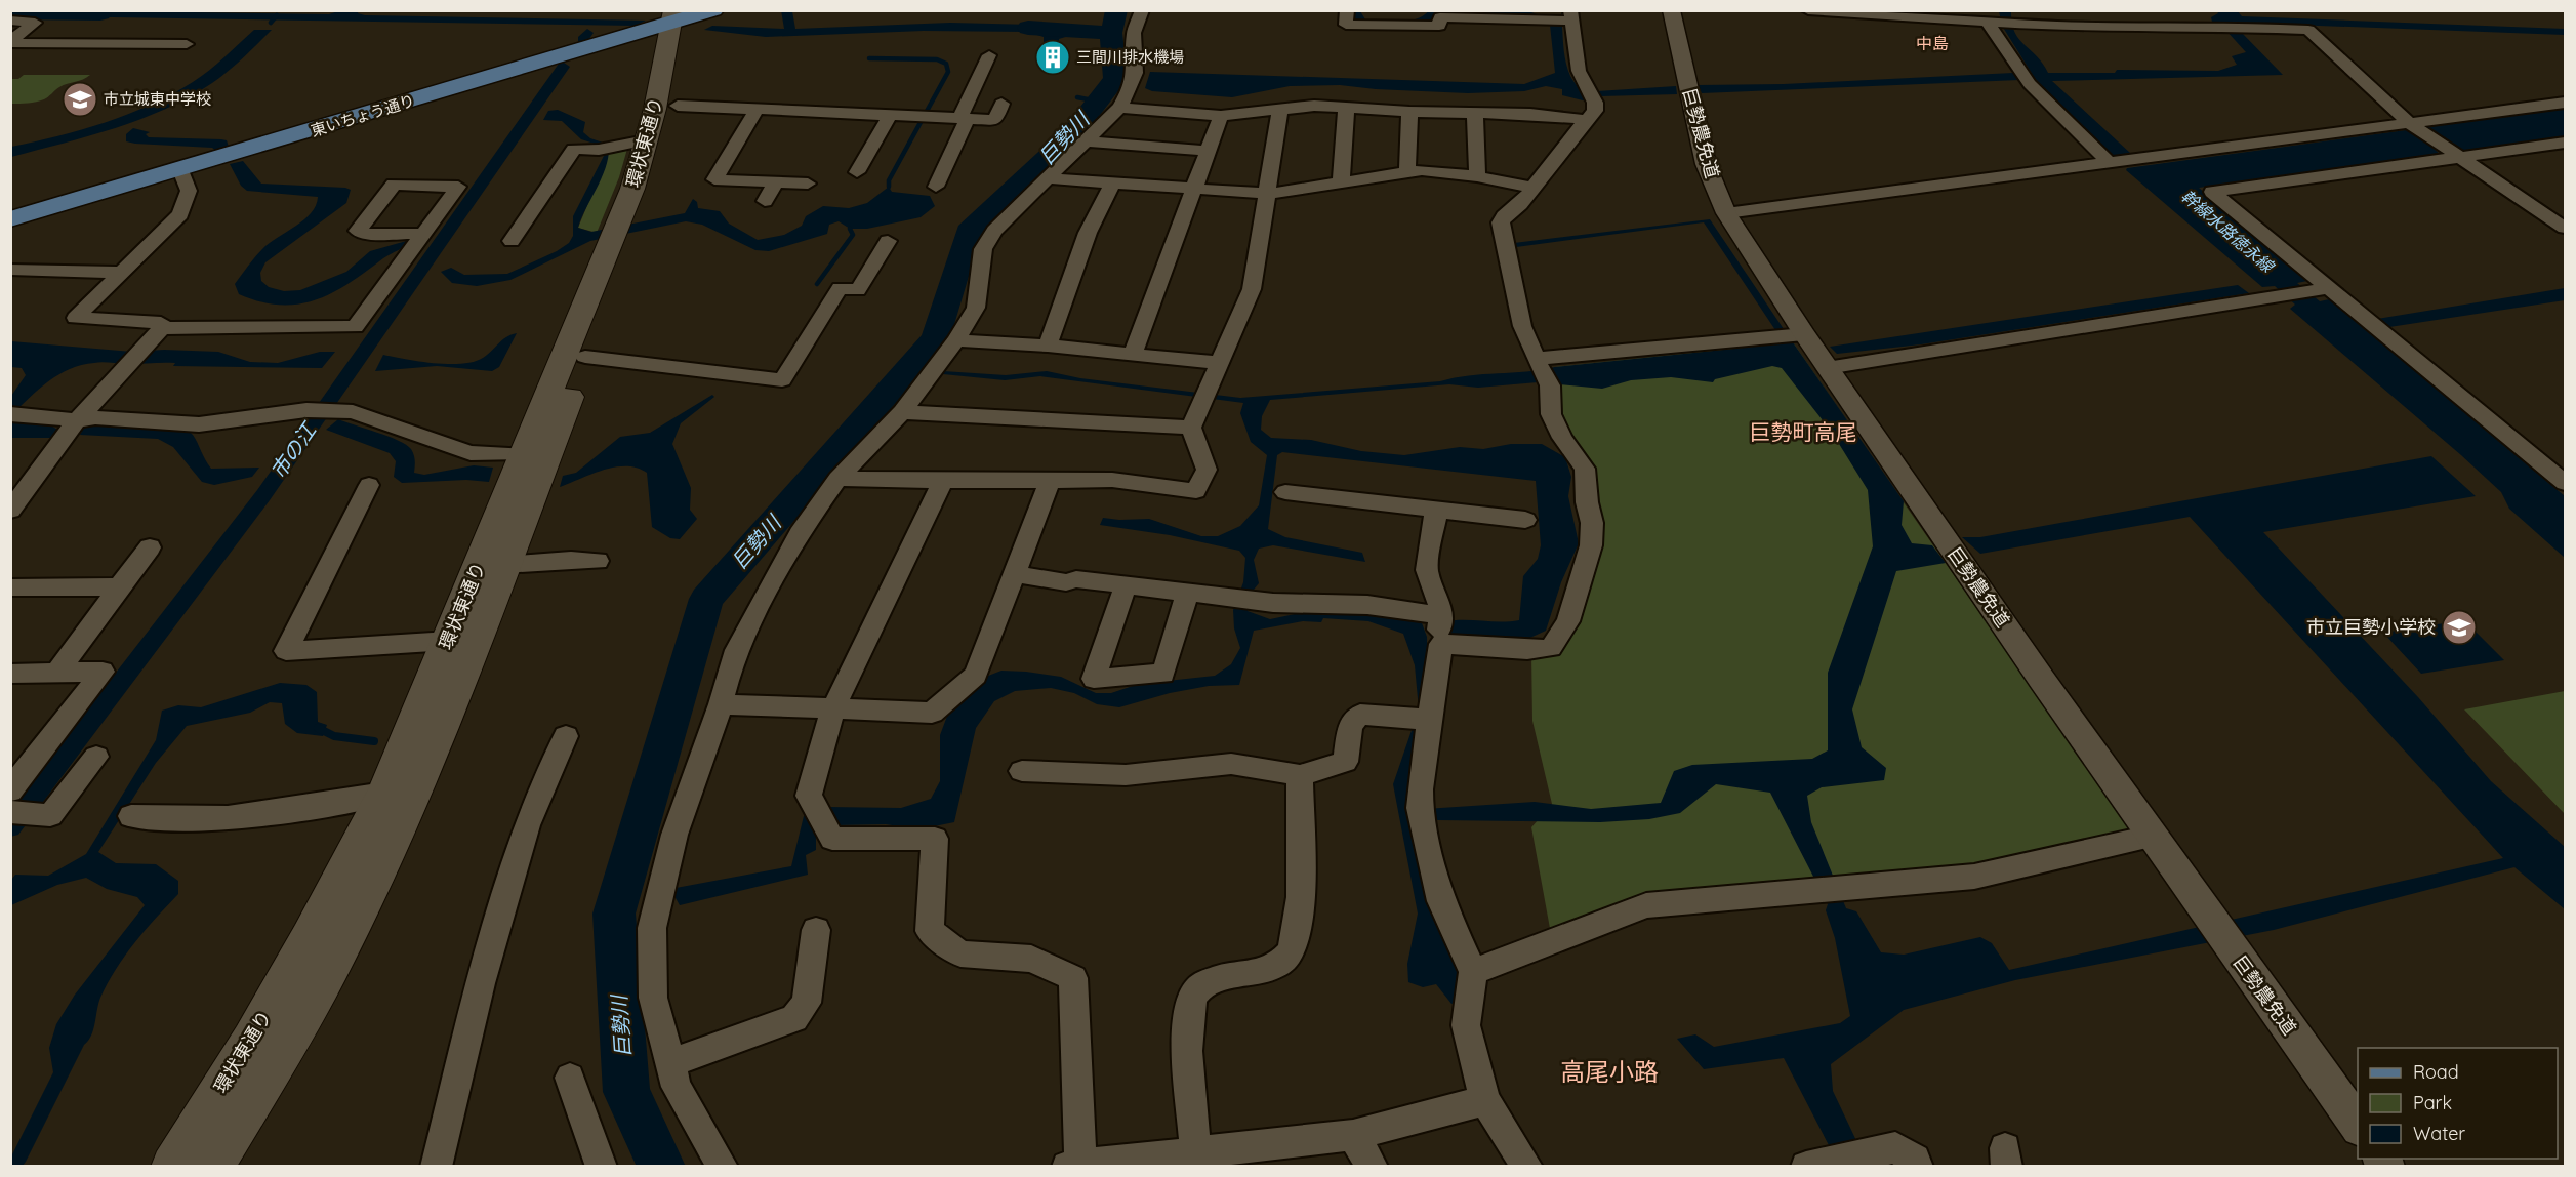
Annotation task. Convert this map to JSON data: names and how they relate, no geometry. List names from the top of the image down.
{
  "streets": {
    "main road": ["東いちょう通り", "環状東通り"],
    "street": ["巨勢農免道"]
  },
  "crossings": [
    ["東いちょう通り", "環状東通り"]
  ],
  "districts": ["中島", "巨勢町高尾", "高尾小路"],
  "water": ["巨勢川", "幹線水路徳永線", "市の江"],
  "places": {
    "building": ["三間川排水機場"],
    "school or university": ["市立城東中学校", "市立巨勢小学校"]
  },
  "legend": ["Road", "Park", "Water"]
}
